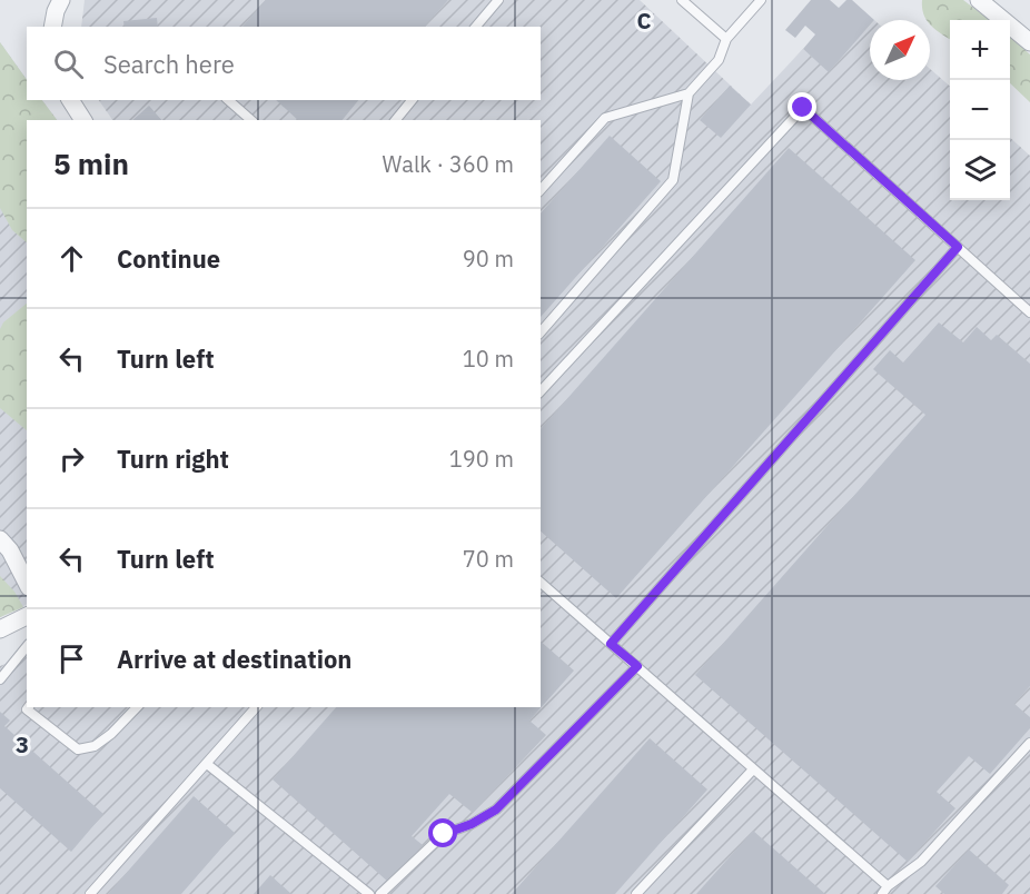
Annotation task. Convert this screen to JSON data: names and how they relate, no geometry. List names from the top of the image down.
{
  "north": "top right",
  "page": {
    "map_buttons": ["+", "−"],
    "search": "Search here",
    "heading": ["5 min", "Walk · 360 m"],
    "list": [
      ["Continue", "90 m"],
      ["Turn left", "10 m"],
      ["Turn right", "190 m"],
      ["Turn left", "70 m"],
      "Arrive at destination"
    ]
  },
  "grid": {
    "columns": ["C"],
    "rows": ["3"]
  }
}
